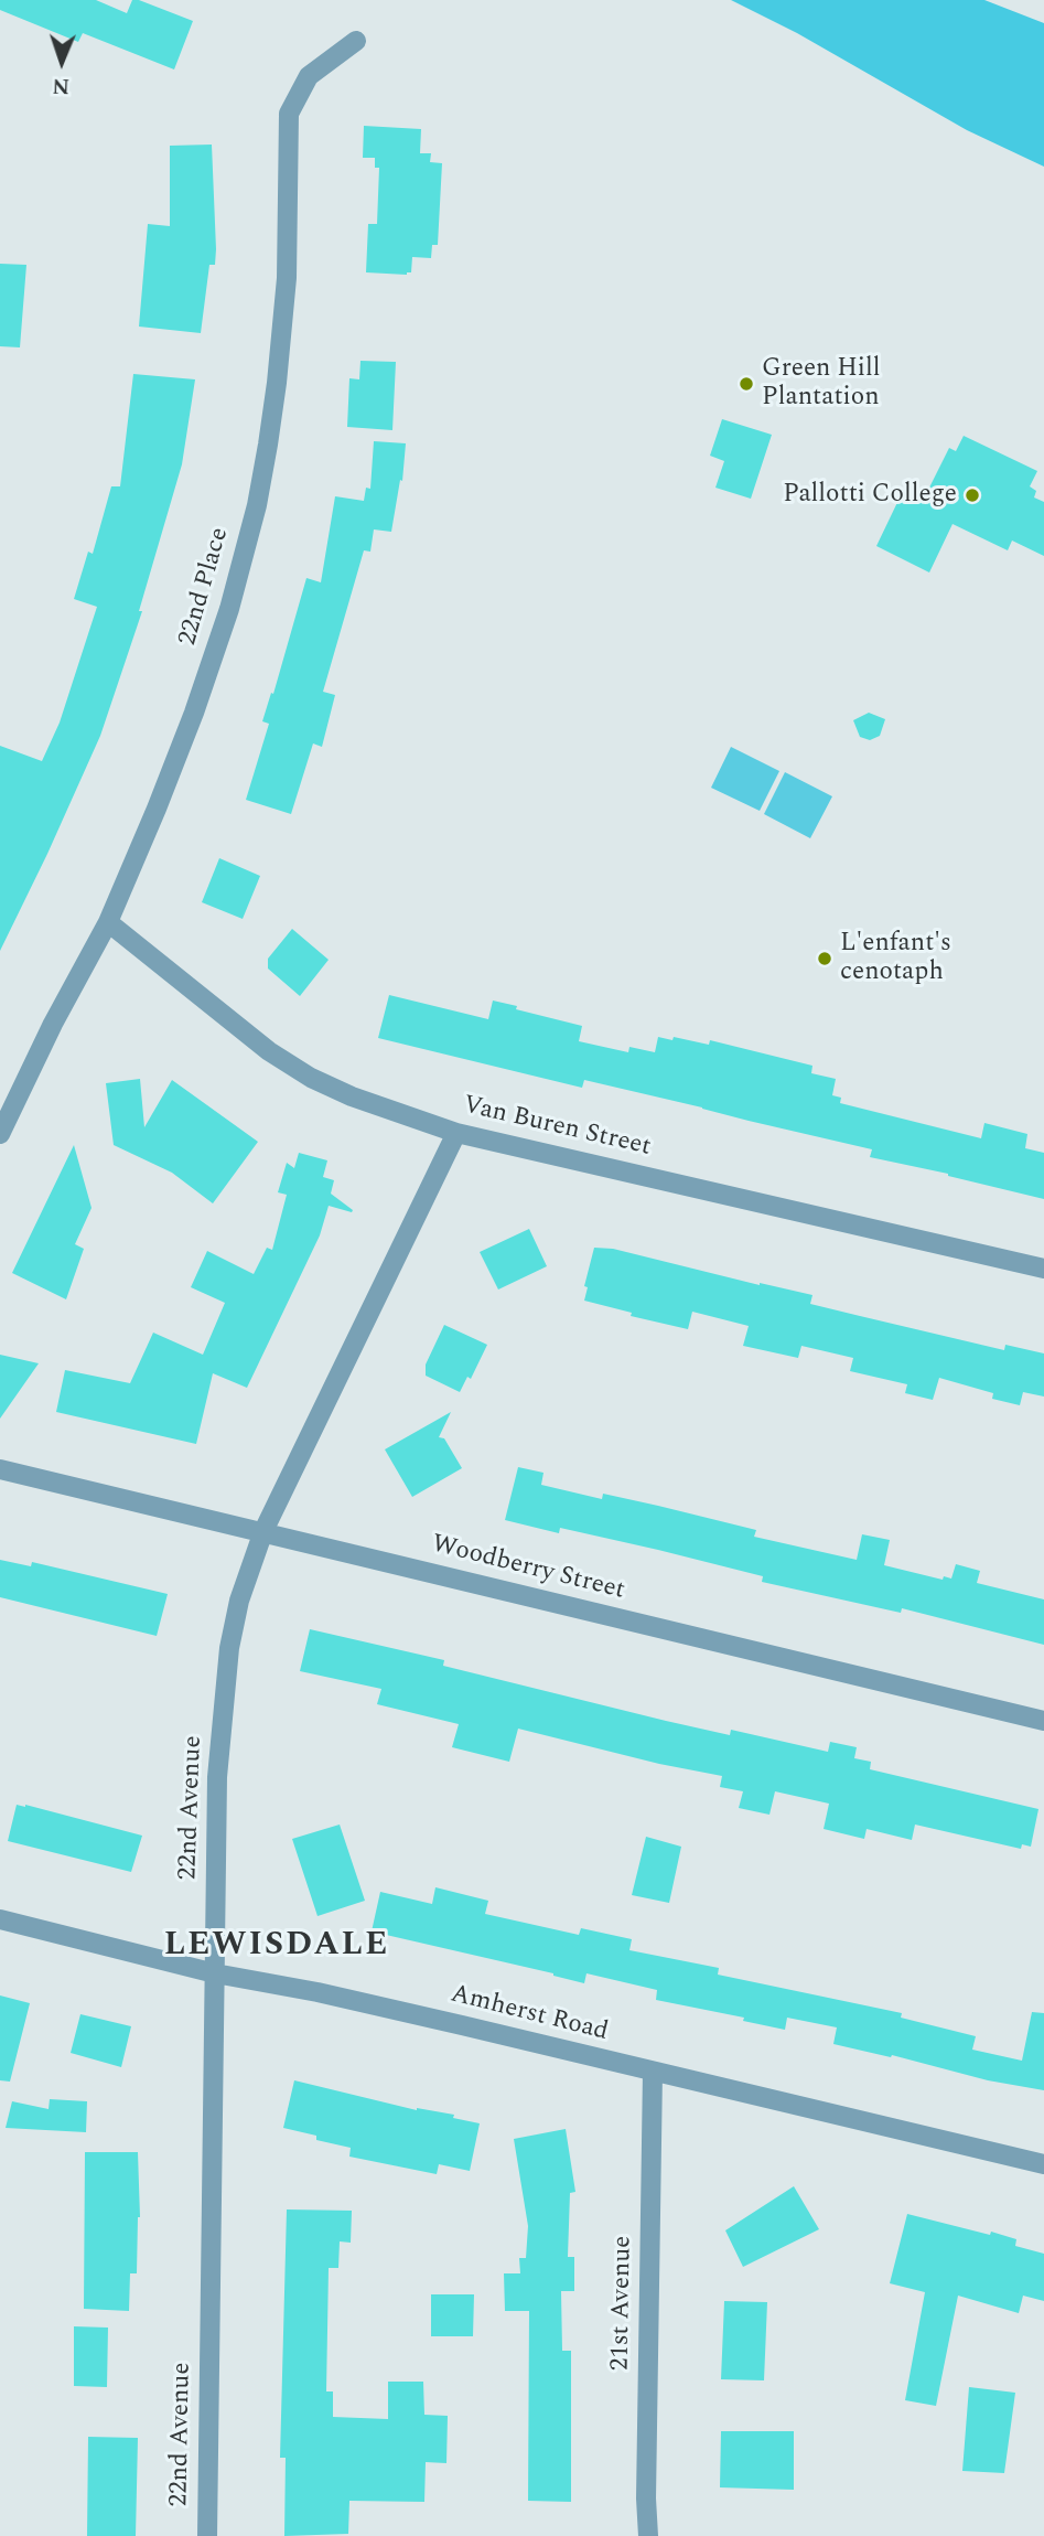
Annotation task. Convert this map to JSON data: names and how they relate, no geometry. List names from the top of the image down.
{
  "streets": {
    "street": [
      "22nd Place",
      "Van Buren Street",
      "Woodberry Street",
      "22nd Avenue",
      "Amherst Road",
      "21st Avenue"
    ]
  },
  "crossings": [
    ["22nd Place", "Van Buren Street"],
    ["Van Buren Street", "22nd Avenue"],
    ["Woodberry Street", "22nd Avenue"],
    ["22nd Avenue", "Amherst Road"],
    ["Amherst Road", "21st Avenue"]
  ],
  "districts": ["LEWISDALE"],
  "places": ["Green Hill Plantation", "Pallotti College", "L'enfant's cenotaph"],
  "north": "bottom"
}
